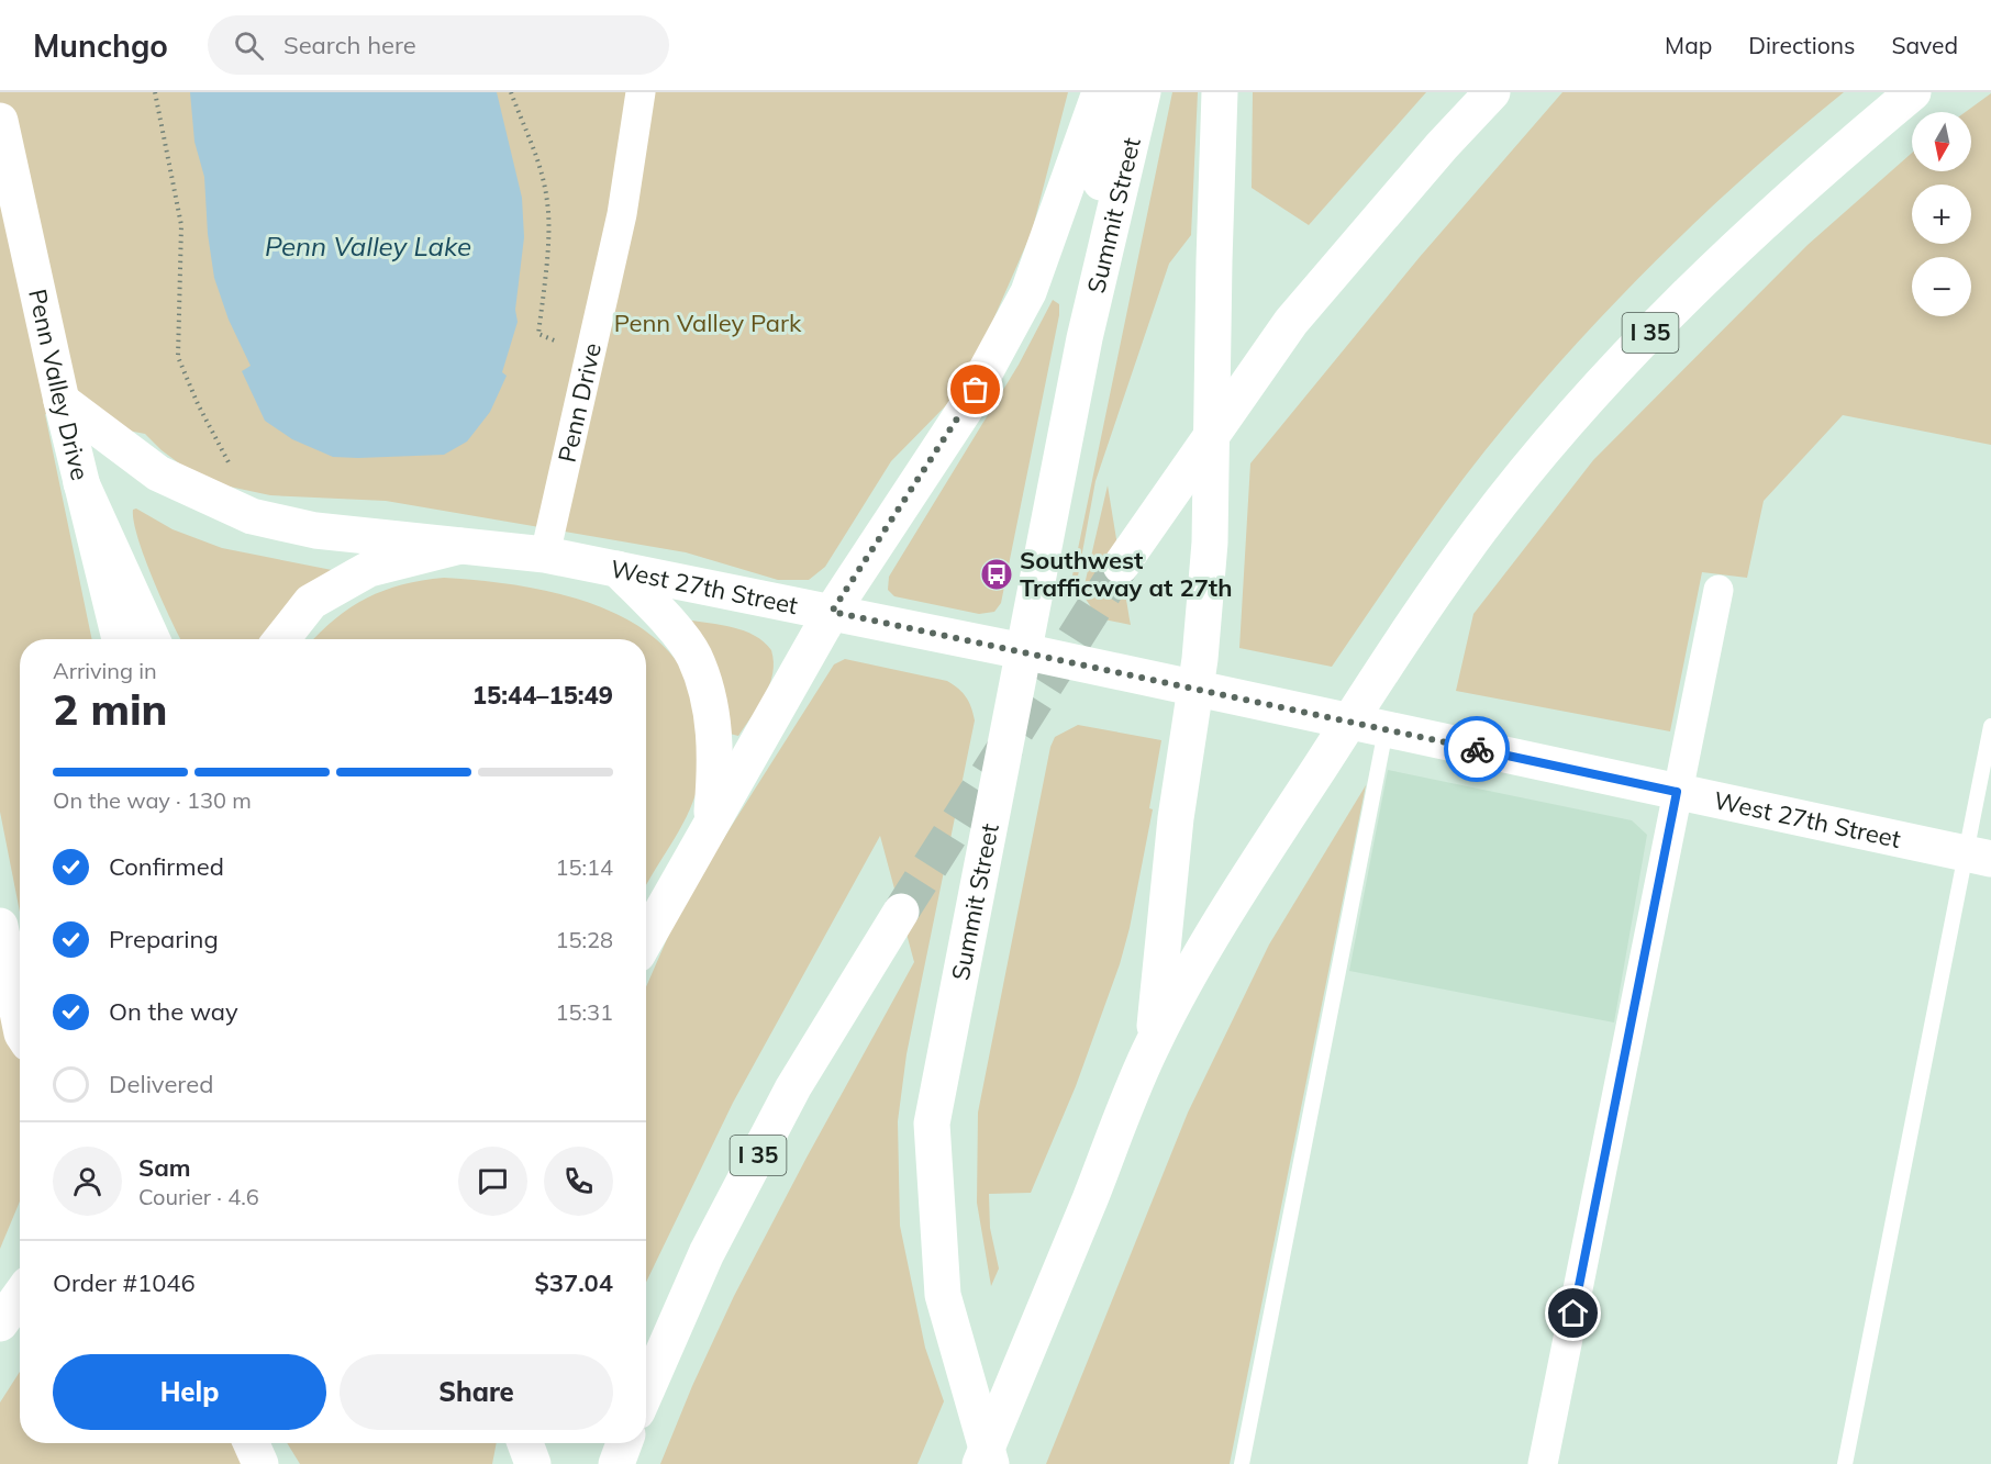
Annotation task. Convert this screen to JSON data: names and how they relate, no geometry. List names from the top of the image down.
{
  "streets": {
    "main road": [
      "Summit Street",
      "I 35",
      "Penn Valley Drive",
      "West 27th Street"
    ],
    "street": ["Penn Drive"]
  },
  "crossings": [
    ["Summit Street", "West 27th Street"],
    ["Penn Valley Drive", "West 27th Street"],
    ["Penn Drive", "West 27th Street"]
  ],
  "water": ["Penn Valley Lake"],
  "parks": ["Penn Valley Park"],
  "places": {
    "bus stop": ["Southwest Trafficway at 27th"]
  },
  "north": "bottom",
  "page": {
    "header": "Munchgo",
    "search": "Search here",
    "nav": ["Map", "Directions", "Saved"],
    "map_buttons": ["+", "−"],
    "heading": ["2 min", "Arriving in", "15:44–15:49"],
    "panel": [
      "Sam",
      "Courier · 4.6",
      "Order #1046",
      "$37.04"
    ],
    "bar": "On the way · 130 m",
    "list": [
      ["Confirmed", "15:14"],
      ["Preparing", "15:28"],
      ["On the way", "15:31"],
      "Delivered"
    ],
    "buttons": ["Help", "Share"]
  }
}
